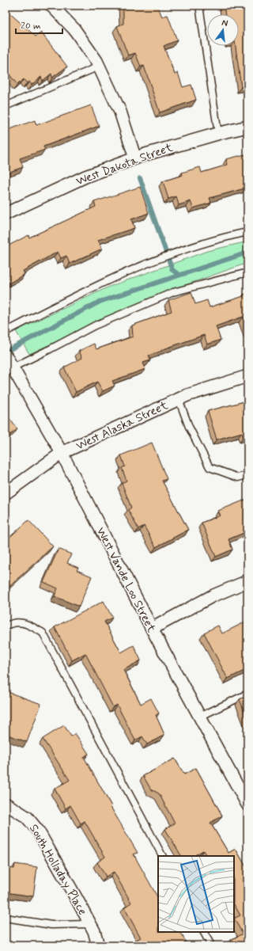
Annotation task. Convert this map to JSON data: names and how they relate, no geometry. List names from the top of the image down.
{
  "streets": {
    "street": [
      "West Dakota Street",
      "West Alaska Street",
      "West Vande Loo Street",
      "South Holladay Place"
    ]
  },
  "crossings": [
    ["West Alaska Street", "West Vande Loo Street"]
  ],
  "scale_bar": "20 m",
  "north": "top"
}
